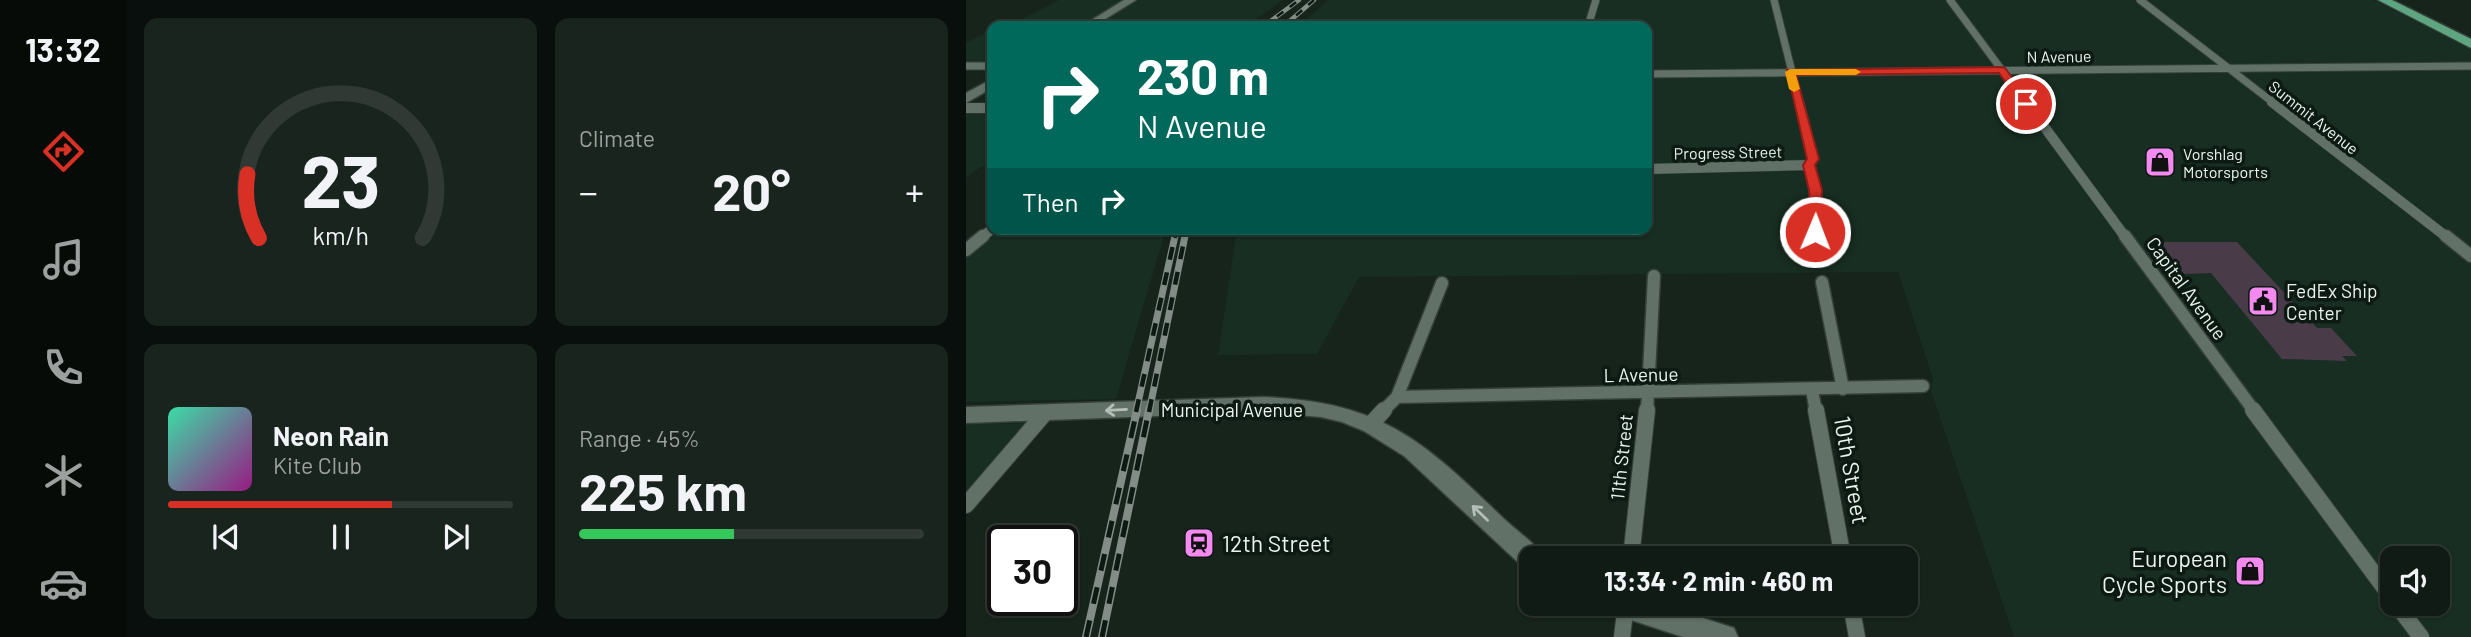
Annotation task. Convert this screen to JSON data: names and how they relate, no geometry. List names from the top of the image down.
{
  "streets": {
    "main road": ["Municipal Avenue"],
    "street": [
      "N Avenue",
      "Summit Avenue",
      "Progress Street",
      "Capital Avenue",
      "L Avenue",
      "11th Street",
      "10th Street"
    ]
  },
  "crossings": [
    ["N Avenue", "Summit Avenue"],
    ["N Avenue", "Capital Avenue"],
    ["L Avenue", "11th Street"],
    ["L Avenue", "10th Street"]
  ],
  "one_way": ["Municipal Avenue"],
  "places": {
    "shop": ["Vorshlag Motorsports", "European Cycle Sports"],
    "public building": ["FedEx Ship Center"],
    "station": ["12th Street"]
  },
  "page": {
    "tabs": "13:32",
    "tile": [
      "Climate",
      ["Range · 45%", "225 km"]
    ],
    "turn": ["230 m", "N Avenue"],
    "heat": ["−", "20°", "+"],
    "then": "Then",
    "song": ["Neon Rain", "Kite Club"],
    "limit": "30",
    "trip": "13:34 · 2 min · 460 m",
    "gauge": ["23", "km/h"]
  }
}
